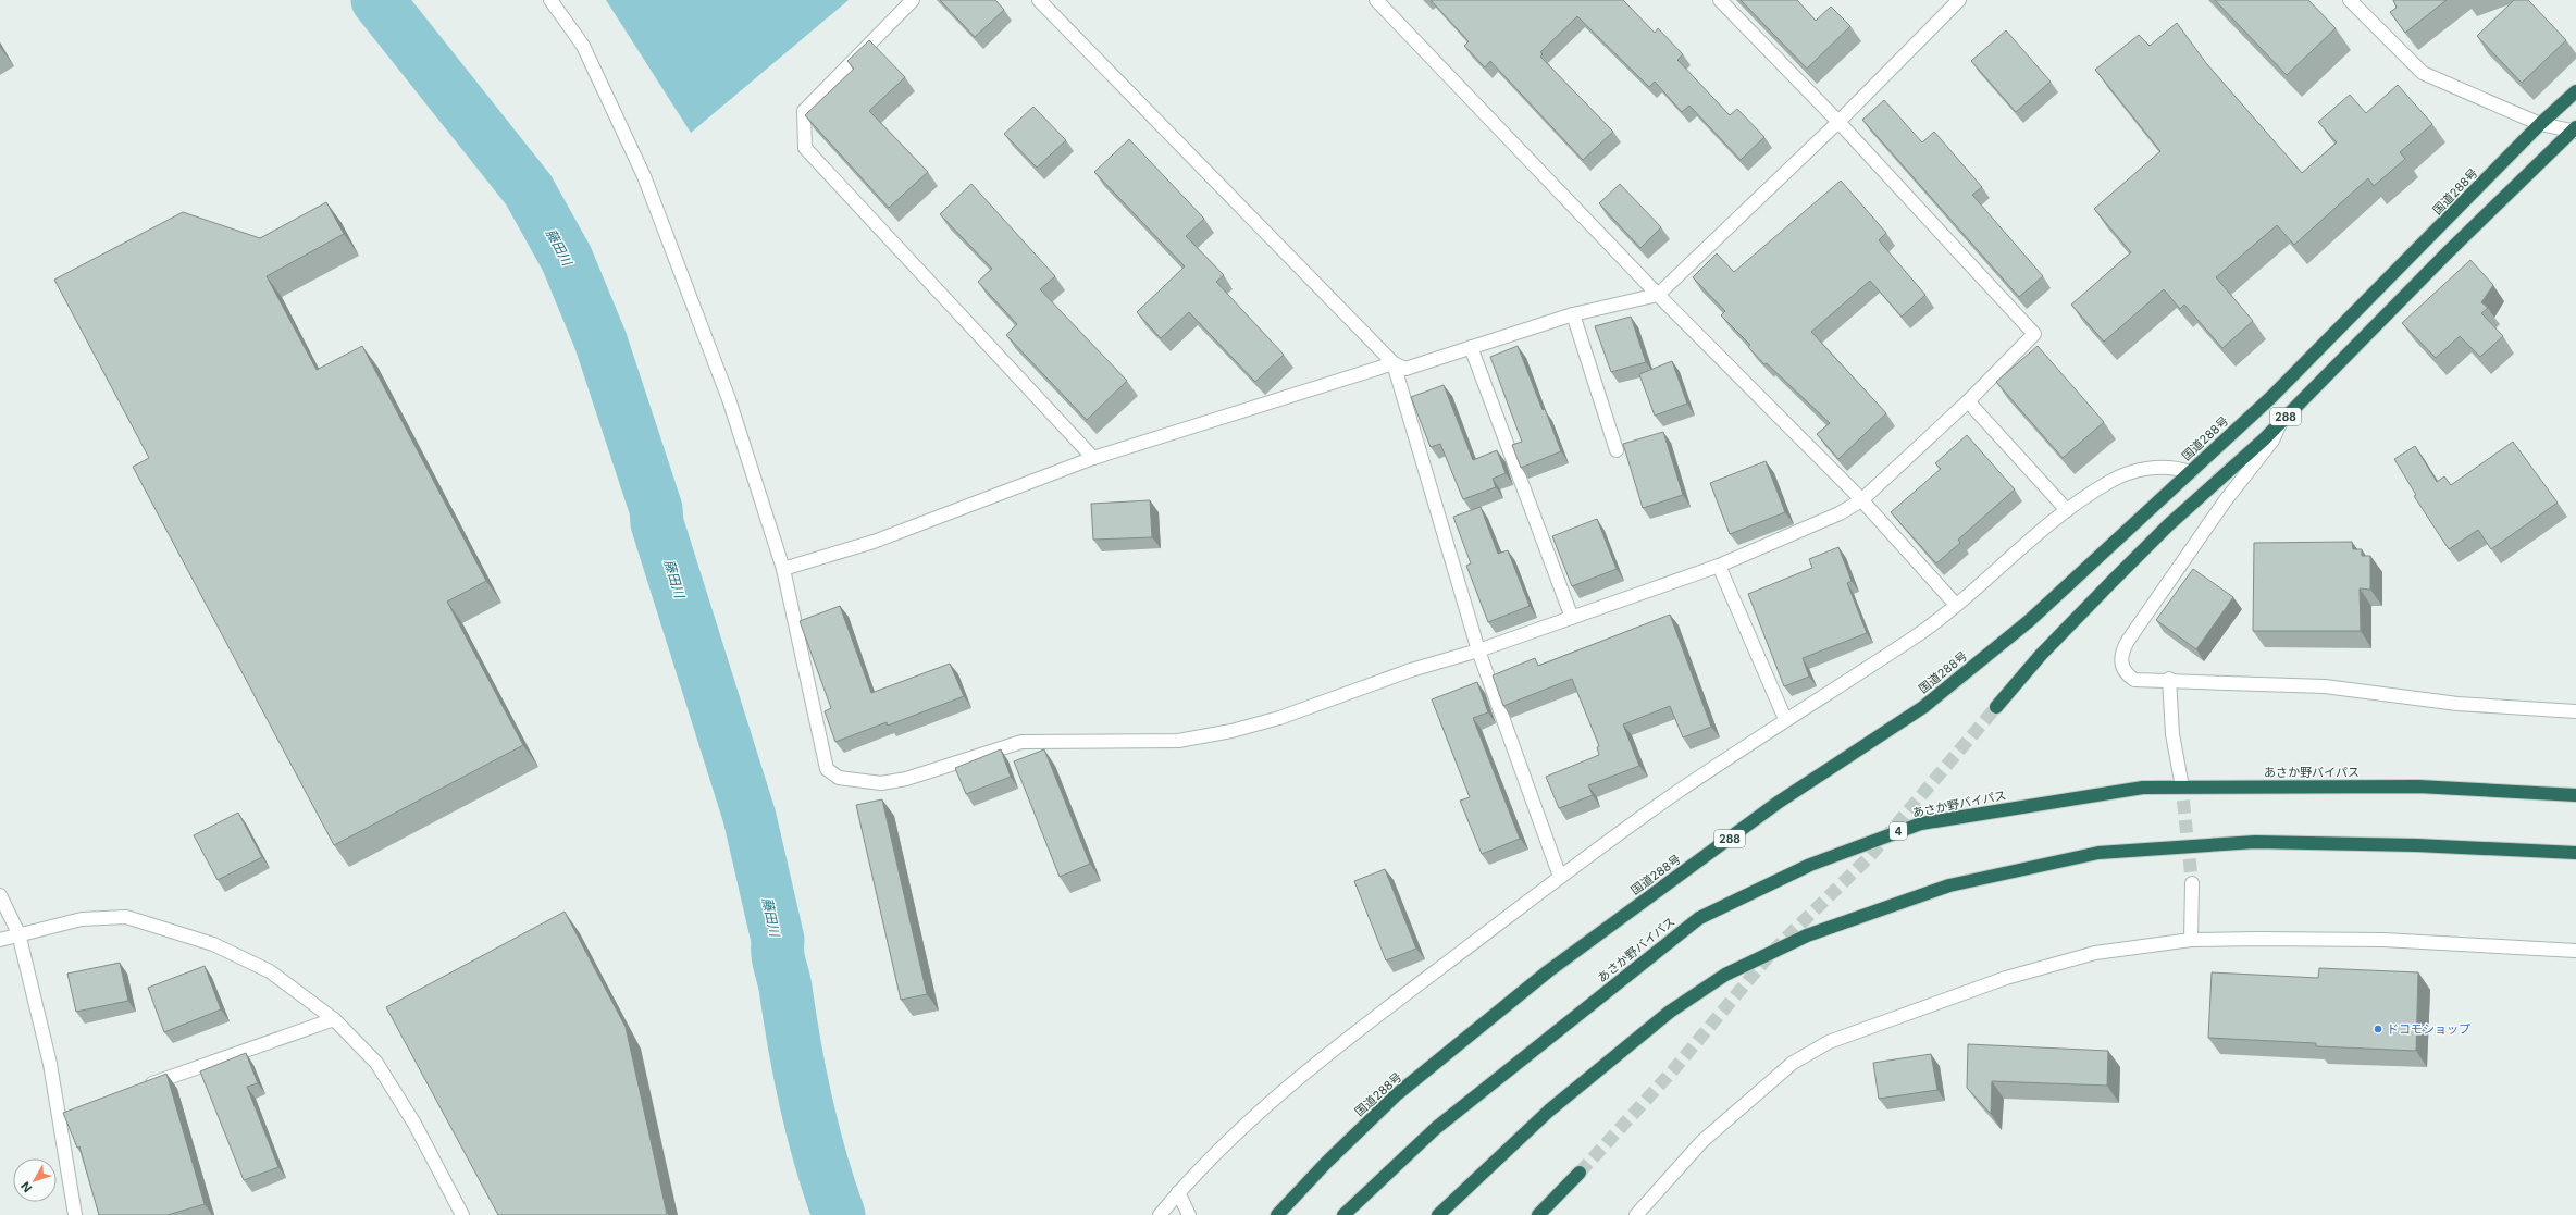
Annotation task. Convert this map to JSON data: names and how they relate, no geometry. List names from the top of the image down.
{
  "streets": {
    "highway": [
      "国道288号",
      "288",
      "あさか野バイパス",
      "4"
    ]
  },
  "water": ["藤田川"],
  "places": ["ドコモショップ"],
  "north": "bottom left"
}
